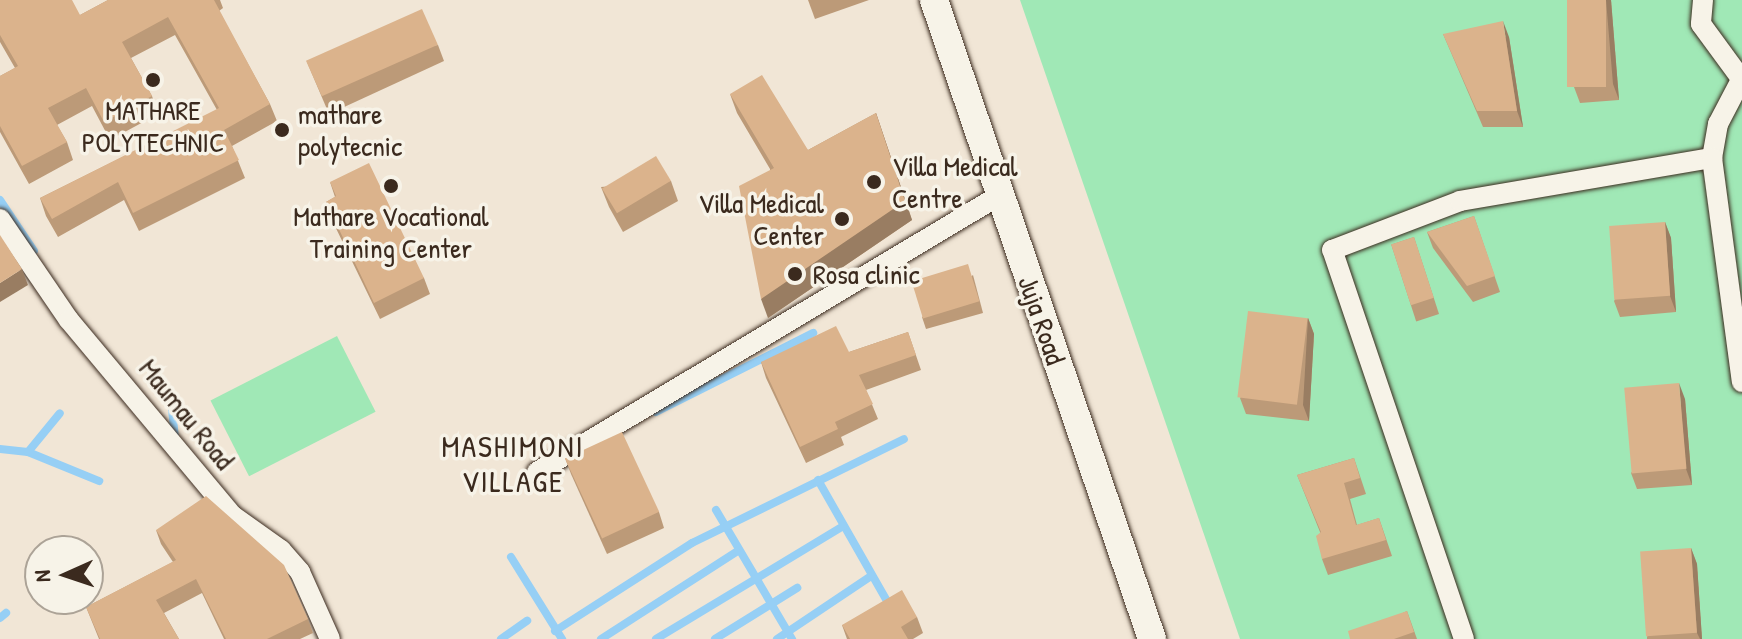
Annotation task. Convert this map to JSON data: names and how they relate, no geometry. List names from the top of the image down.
{
  "streets": {
    "main road": ["Juja Road"],
    "street": ["Maumau Road"]
  },
  "districts": ["MASHIMONI VILLAGE"],
  "places": [
    "MATHARE POLYTECHNIC",
    "mathare polytecnic",
    "Villa Medical Centre",
    "Mathare Vocational Training Center",
    "Villa Medical Center",
    "Rosa clinic"
  ],
  "north": "left"
}
